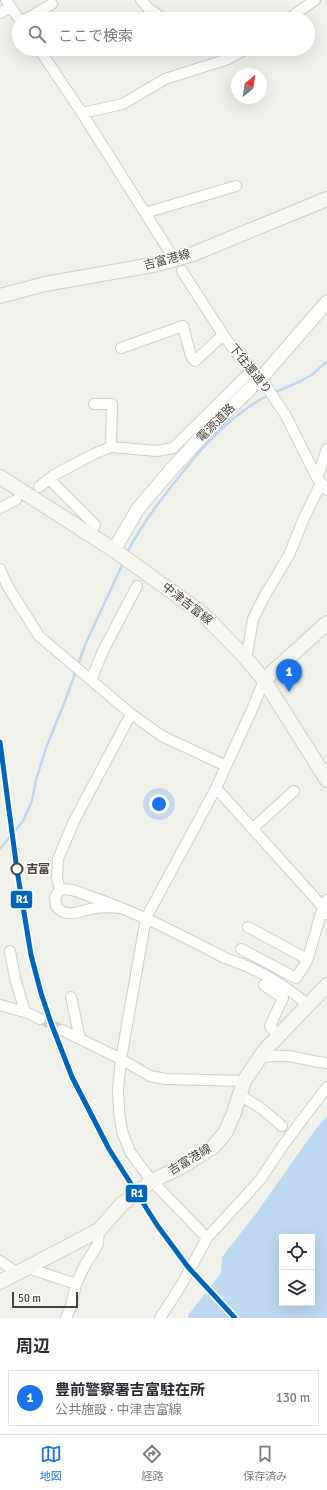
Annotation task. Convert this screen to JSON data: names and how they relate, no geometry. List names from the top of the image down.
{
  "streets": {
    "main road": ["吉富港線", "中津吉富線"],
    "street": ["下往還通り", "電源道路"]
  },
  "crossings": [
    ["下往還通り", "電源道路"],
    ["電源道路", "中津吉富線"]
  ],
  "places": ["吉富"],
  "lines": ["transit line R1"],
  "scale_bar": "50 m",
  "north": "top right",
  "page": {
    "search": "ここで検索",
    "pins": "1",
    "scale": "50 m",
    "heading": "周辺",
    "list": [
      {
        "mark": "1",
        "name": "豊前警察署吉富駐在所",
        "note": "公共施設 · 中津吉富線",
        "value": "130 m"
      }
    ],
    "nav": ["地図", "経路", "保存済み"]
  }
}
